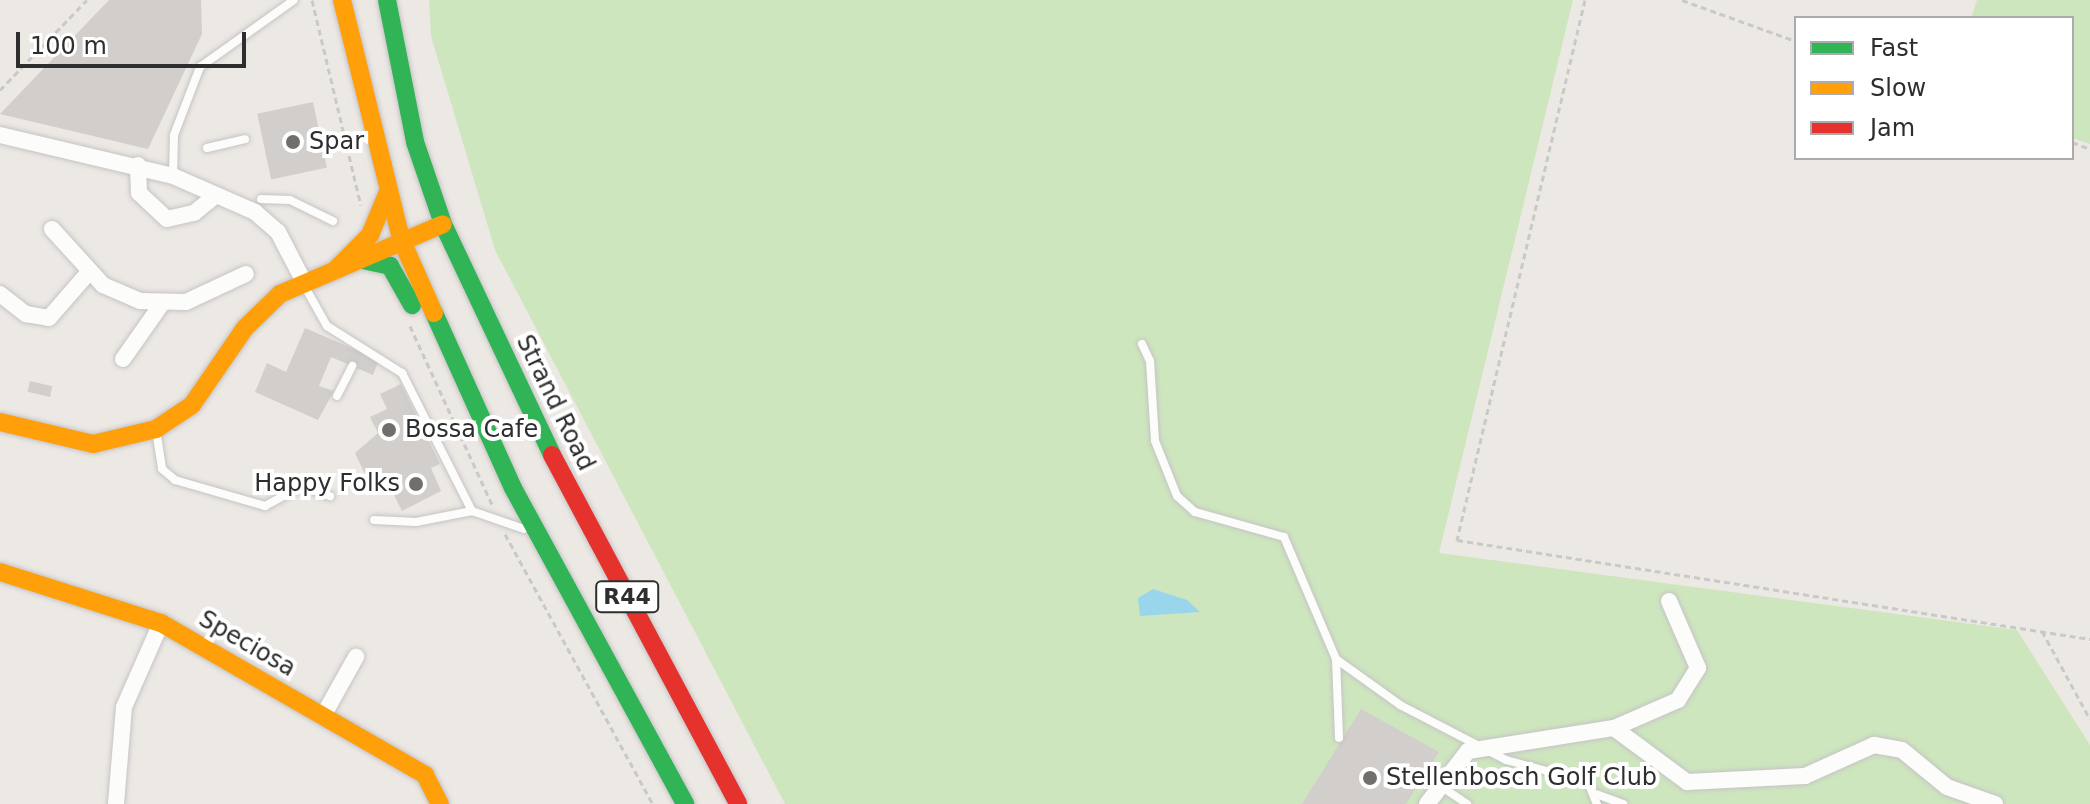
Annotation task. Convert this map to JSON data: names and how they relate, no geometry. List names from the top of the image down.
{
  "streets": {
    "main road": ["Strand Road", "R44", "Speciosa"]
  },
  "places": [
    "Spar",
    "Bossa Cafe",
    "Happy Folks",
    "Stellenbosch Golf Club"
  ],
  "legend": ["Fast", "Slow", "Jam"],
  "scale_bar": "100 m"
}
